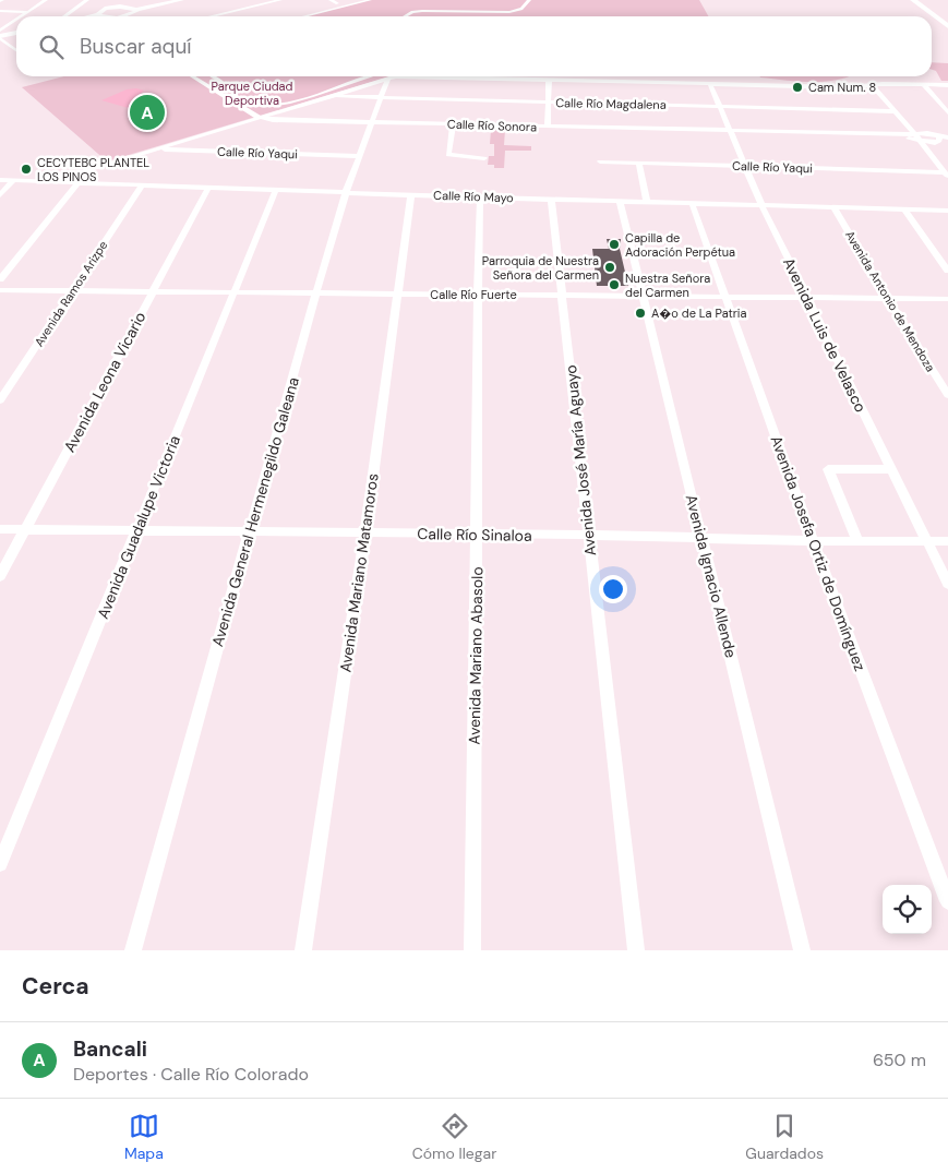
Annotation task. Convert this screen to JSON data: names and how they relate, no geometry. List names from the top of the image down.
{
  "streets": {
    "street": [
      "Calle Río Magdalena",
      "Calle Río Sonora",
      "Calle Río Yaqui",
      "Calle Río Mayo",
      "Avenida Ramos Arizpe",
      "Calle Río Fuerte",
      "Avenida Antonio de Mendoza",
      "Avenida Luis de Velasco",
      "Avenida Leona Vicario",
      "Avenida José María Aguayo",
      "Avenida General Hermenegildo Galeana",
      "Avenida Guadalupe Victoria",
      "Calle Río Sinaloa",
      "Avenida Josefa Ortiz de Domínguez",
      "Avenida Mariano Matamoros",
      "Avenida Ignacio Allende",
      "Avenida Mariano Abasolo"
    ]
  },
  "crossings": [
    ["Calle Río Magdalena", "Avenida Luis de Velasco"],
    ["Calle Río Magdalena", "Avenida General Hermenegildo Galeana"],
    ["Calle Río Sonora", "Avenida Luis de Velasco"],
    ["Calle Río Sonora", "Avenida General Hermenegildo Galeana"],
    ["Calle Río Yaqui", "Avenida Luis de Velasco"],
    ["Calle Río Yaqui", "Avenida General Hermenegildo Galeana"],
    ["Calle Río Mayo", "Avenida Ramos Arizpe"],
    ["Calle Río Mayo", "Avenida Antonio de Mendoza"],
    ["Calle Río Mayo", "Avenida Luis de Velasco"],
    ["Calle Río Mayo", "Avenida Leona Vicario"],
    ["Calle Río Mayo", "Avenida José María Aguayo"],
    ["Calle Río Mayo", "Avenida General Hermenegildo Galeana"],
    ["Calle Río Mayo", "Avenida Guadalupe Victoria"],
    ["Calle Río Mayo", "Avenida Josefa Ortiz de Domínguez"],
    ["Calle Río Mayo", "Avenida Mariano Matamoros"],
    ["Calle Río Mayo", "Avenida Ignacio Allende"],
    ["Calle Río Mayo", "Avenida Mariano Abasolo"],
    ["Avenida Ramos Arizpe", "Calle Río Fuerte"],
    ["Calle Río Fuerte", "Avenida Antonio de Mendoza"],
    ["Calle Río Fuerte", "Avenida Luis de Velasco"],
    ["Calle Río Fuerte", "Avenida Leona Vicario"],
    ["Calle Río Fuerte", "Avenida José María Aguayo"],
    ["Calle Río Fuerte", "Avenida General Hermenegildo Galeana"],
    ["Calle Río Fuerte", "Avenida Guadalupe Victoria"],
    ["Calle Río Fuerte", "Avenida Josefa Ortiz de Domínguez"],
    ["Calle Río Fuerte", "Avenida Mariano Matamoros"],
    ["Calle Río Fuerte", "Avenida Ignacio Allende"],
    ["Calle Río Fuerte", "Avenida Mariano Abasolo"],
    ["Avenida Luis de Velasco", "Calle Río Sinaloa"],
    ["Avenida Leona Vicario", "Calle Río Sinaloa"],
    ["Avenida José María Aguayo", "Calle Río Sinaloa"],
    ["Avenida General Hermenegildo Galeana", "Calle Río Sinaloa"],
    ["Avenida Guadalupe Victoria", "Calle Río Sinaloa"],
    ["Calle Río Sinaloa", "Avenida Josefa Ortiz de Domínguez"],
    ["Calle Río Sinaloa", "Avenida Mariano Matamoros"],
    ["Calle Río Sinaloa", "Avenida Ignacio Allende"],
    ["Calle Río Sinaloa", "Avenida Mariano Abasolo"]
  ],
  "parks": ["Parque Ciudad Deportiva"],
  "places": [
    "Cam Num. 8",
    "CECYTEBC PLANTEL LOS PINOS",
    "Capilla de Adoración Perpétua",
    "Parroquia de Nuestra Señora del Carmen",
    "Nuestra Señora del Carmen",
    "A�o de La Patria"
  ],
  "page": {
    "search": "Buscar aquí",
    "pins": "A",
    "heading": "Cerca",
    "list": [
      {
        "mark": "A",
        "name": "Bancali",
        "note": "Deportes · Calle Río Colorado",
        "value": "650 m"
      }
    ],
    "nav": ["Mapa", "Cómo llegar", "Guardados"]
  }
}
